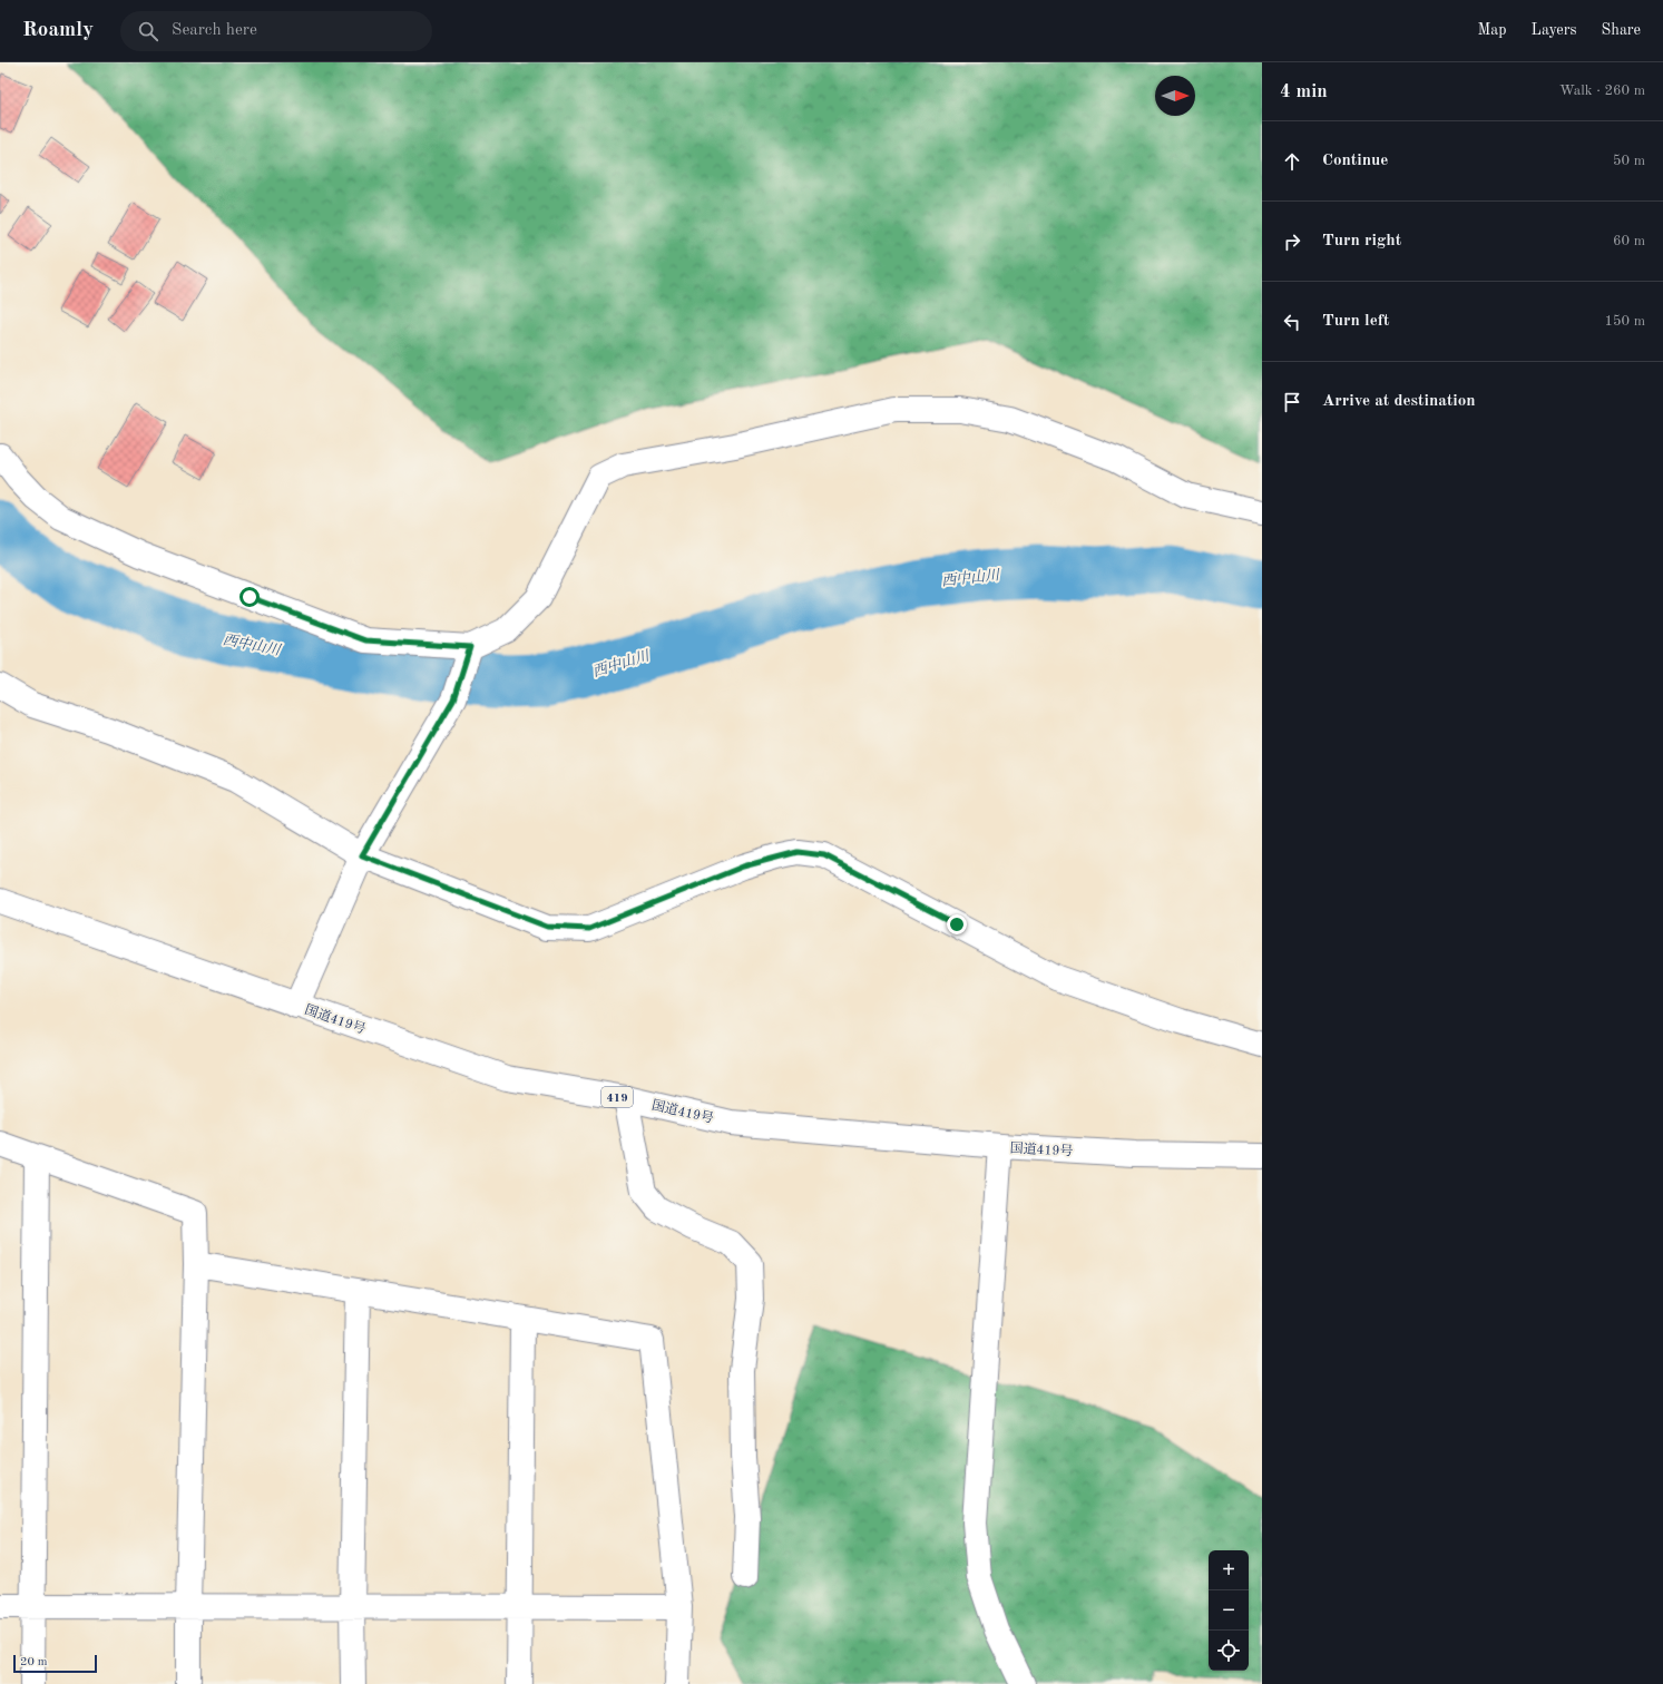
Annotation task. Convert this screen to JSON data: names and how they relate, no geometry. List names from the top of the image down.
{
  "streets": {
    "main road": ["国道419号", "419"]
  },
  "water": ["西中山川"],
  "scale_bar": "20 m",
  "north": "right",
  "page": {
    "header": "Roamly",
    "search": "Search here",
    "nav": ["Map", "Layers", "Share"],
    "heading": ["4 min", "Walk · 260 m"],
    "list": [
      ["Continue", "50 m"],
      ["Turn right", "60 m"],
      ["Turn left", "150 m"],
      "Arrive at destination"
    ],
    "map_buttons": ["+", "−"],
    "scale": "20 m"
  }
}
